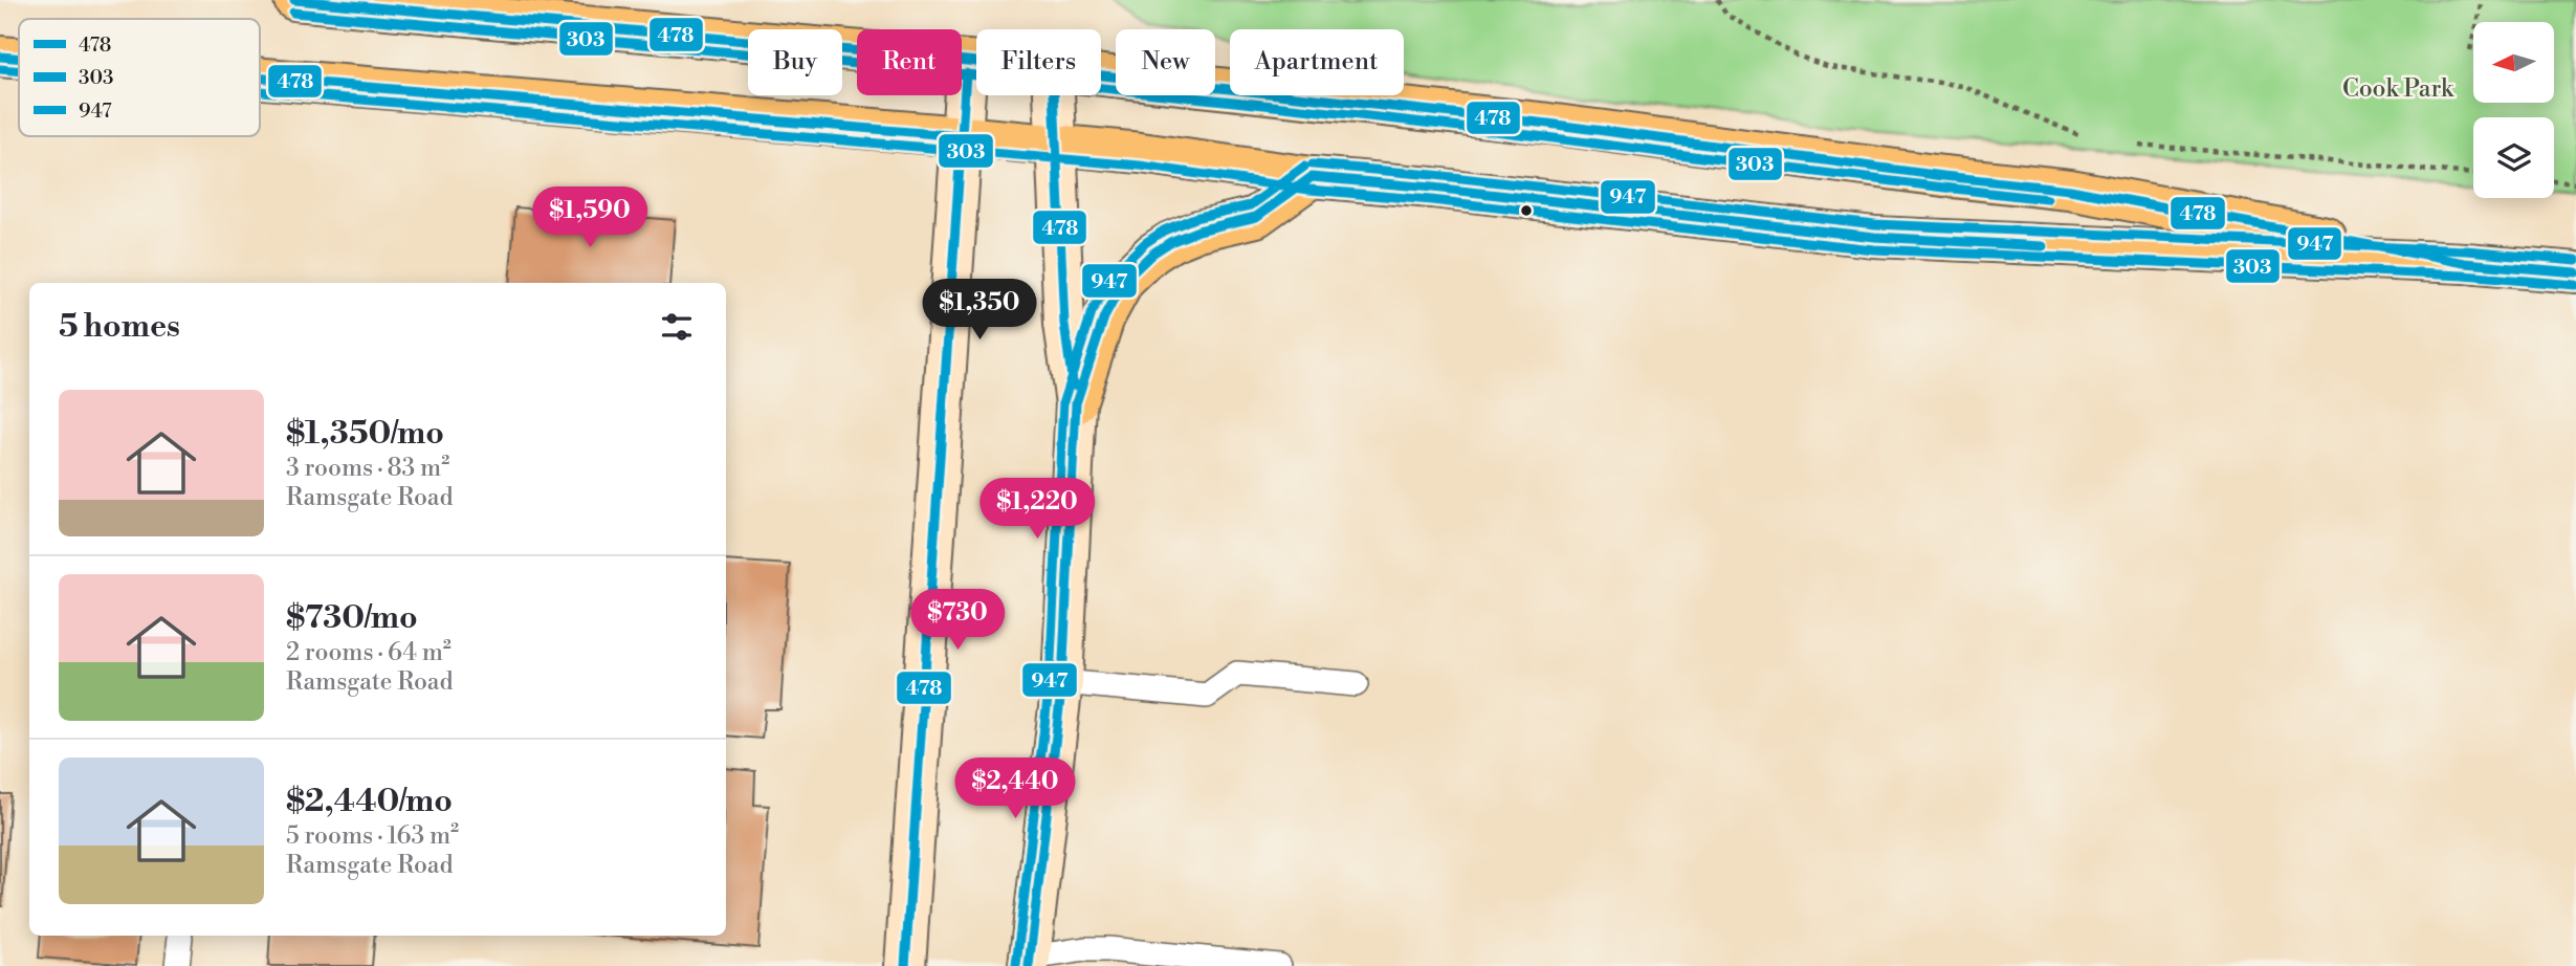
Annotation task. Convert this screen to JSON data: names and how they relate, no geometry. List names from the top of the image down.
{
  "parks": ["Cook Park"],
  "lines": ["transit line 478", "transit line 303", "transit line 947"],
  "legend": ["478", "303", "947"],
  "north": "left",
  "page": {
    "chip": [
      "Buy",
      "Rent",
      "Filters",
      "New",
      "Apartment"
    ],
    "price": [
      "$1,590",
      "$1,350",
      "$1,220",
      "$730",
      "$2,440"
    ],
    "heading": "5 homes",
    "list": [
      {
        "name": "$1,350/mo",
        "note": "3 rooms · 83 m² · Ramsgate Road"
      },
      {
        "name": "$730/mo",
        "note": "2 rooms · 64 m² · Ramsgate Road"
      },
      {
        "name": "$2,440/mo",
        "note": "5 rooms · 163 m² · Ramsgate Road"
      }
    ]
  }
}
